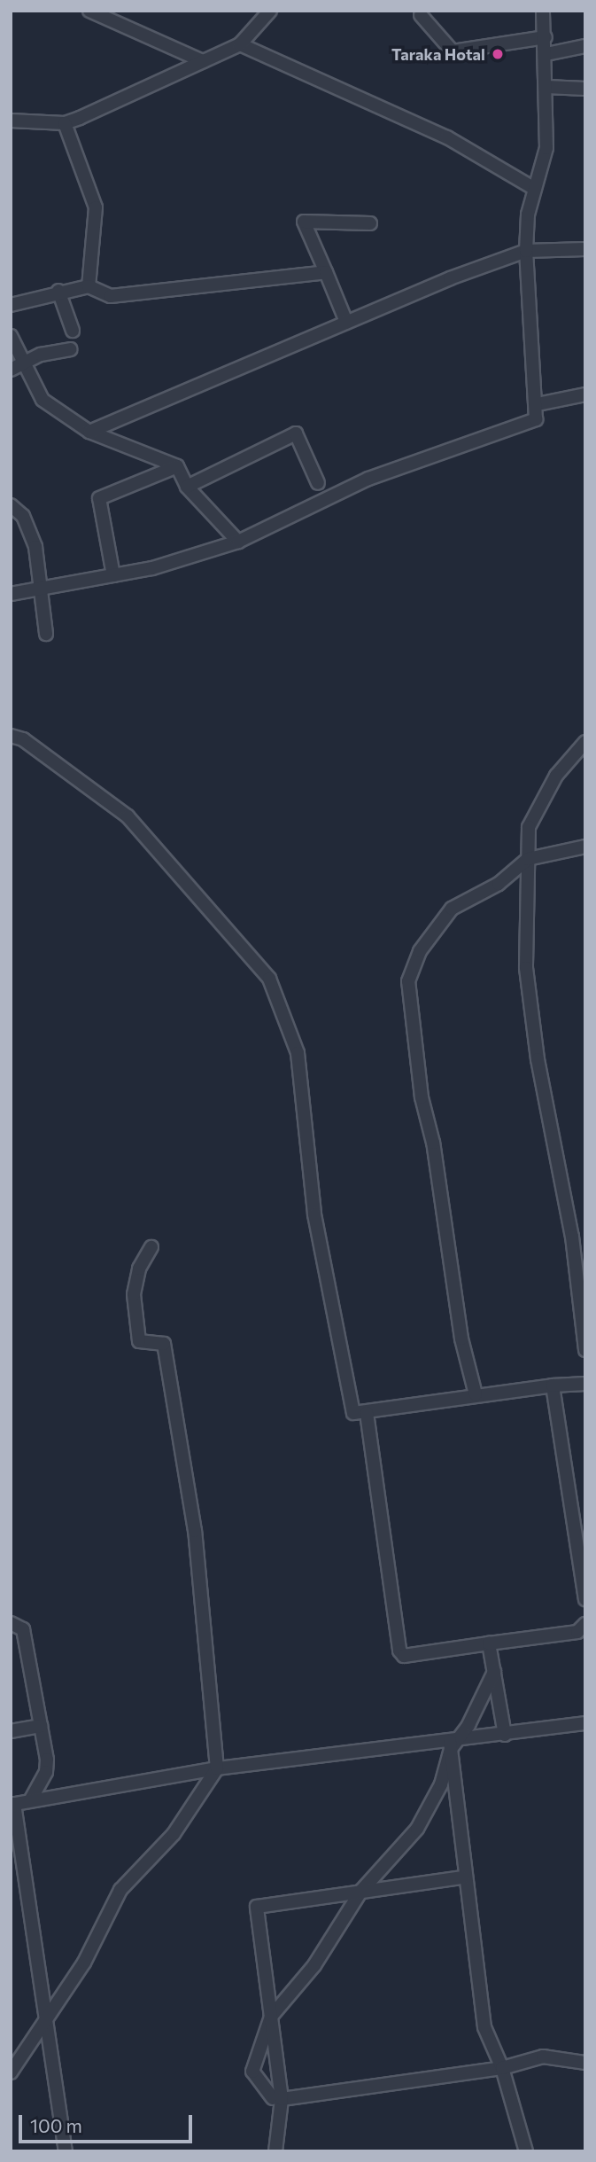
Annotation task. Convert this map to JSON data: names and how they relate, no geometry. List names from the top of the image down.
{
  "places": ["Taraka Hotal"],
  "scale_bar": "100 m"
}
